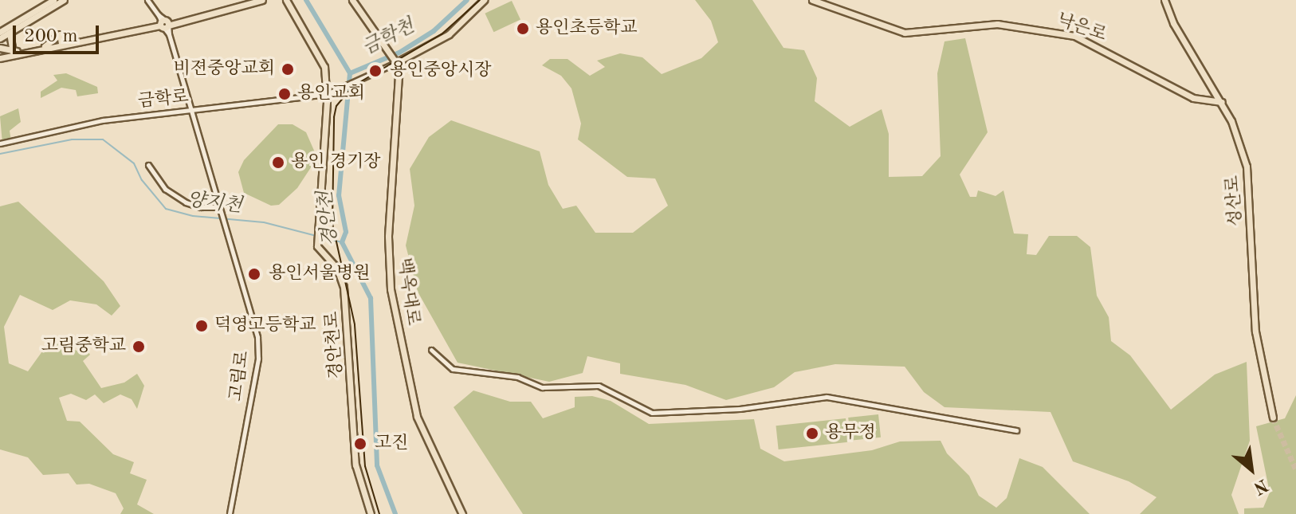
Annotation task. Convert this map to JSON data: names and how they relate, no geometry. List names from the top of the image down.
{
  "streets": {
    "main road": [
      "낙은로",
      "성산로",
      "백옥대로",
      "경안천로"
    ],
    "street": ["금학로", "고림로"]
  },
  "crossings": [
    ["낙은로", "성산로"],
    ["금학로", "백옥대로"],
    ["금학로", "경안천로"],
    ["금학로", "고림로"]
  ],
  "water": ["금학천", "양지천", "경안천"],
  "places": [
    "용인초등학교",
    "비젼중앙교회",
    "용인중앙시장",
    "용인교회",
    "용인 경기장",
    "용인서울병원",
    "덕영고등학교",
    "고림중학교",
    "용무정",
    "고진"
  ],
  "scale_bar": "200 m",
  "north": "bottom right"
}
